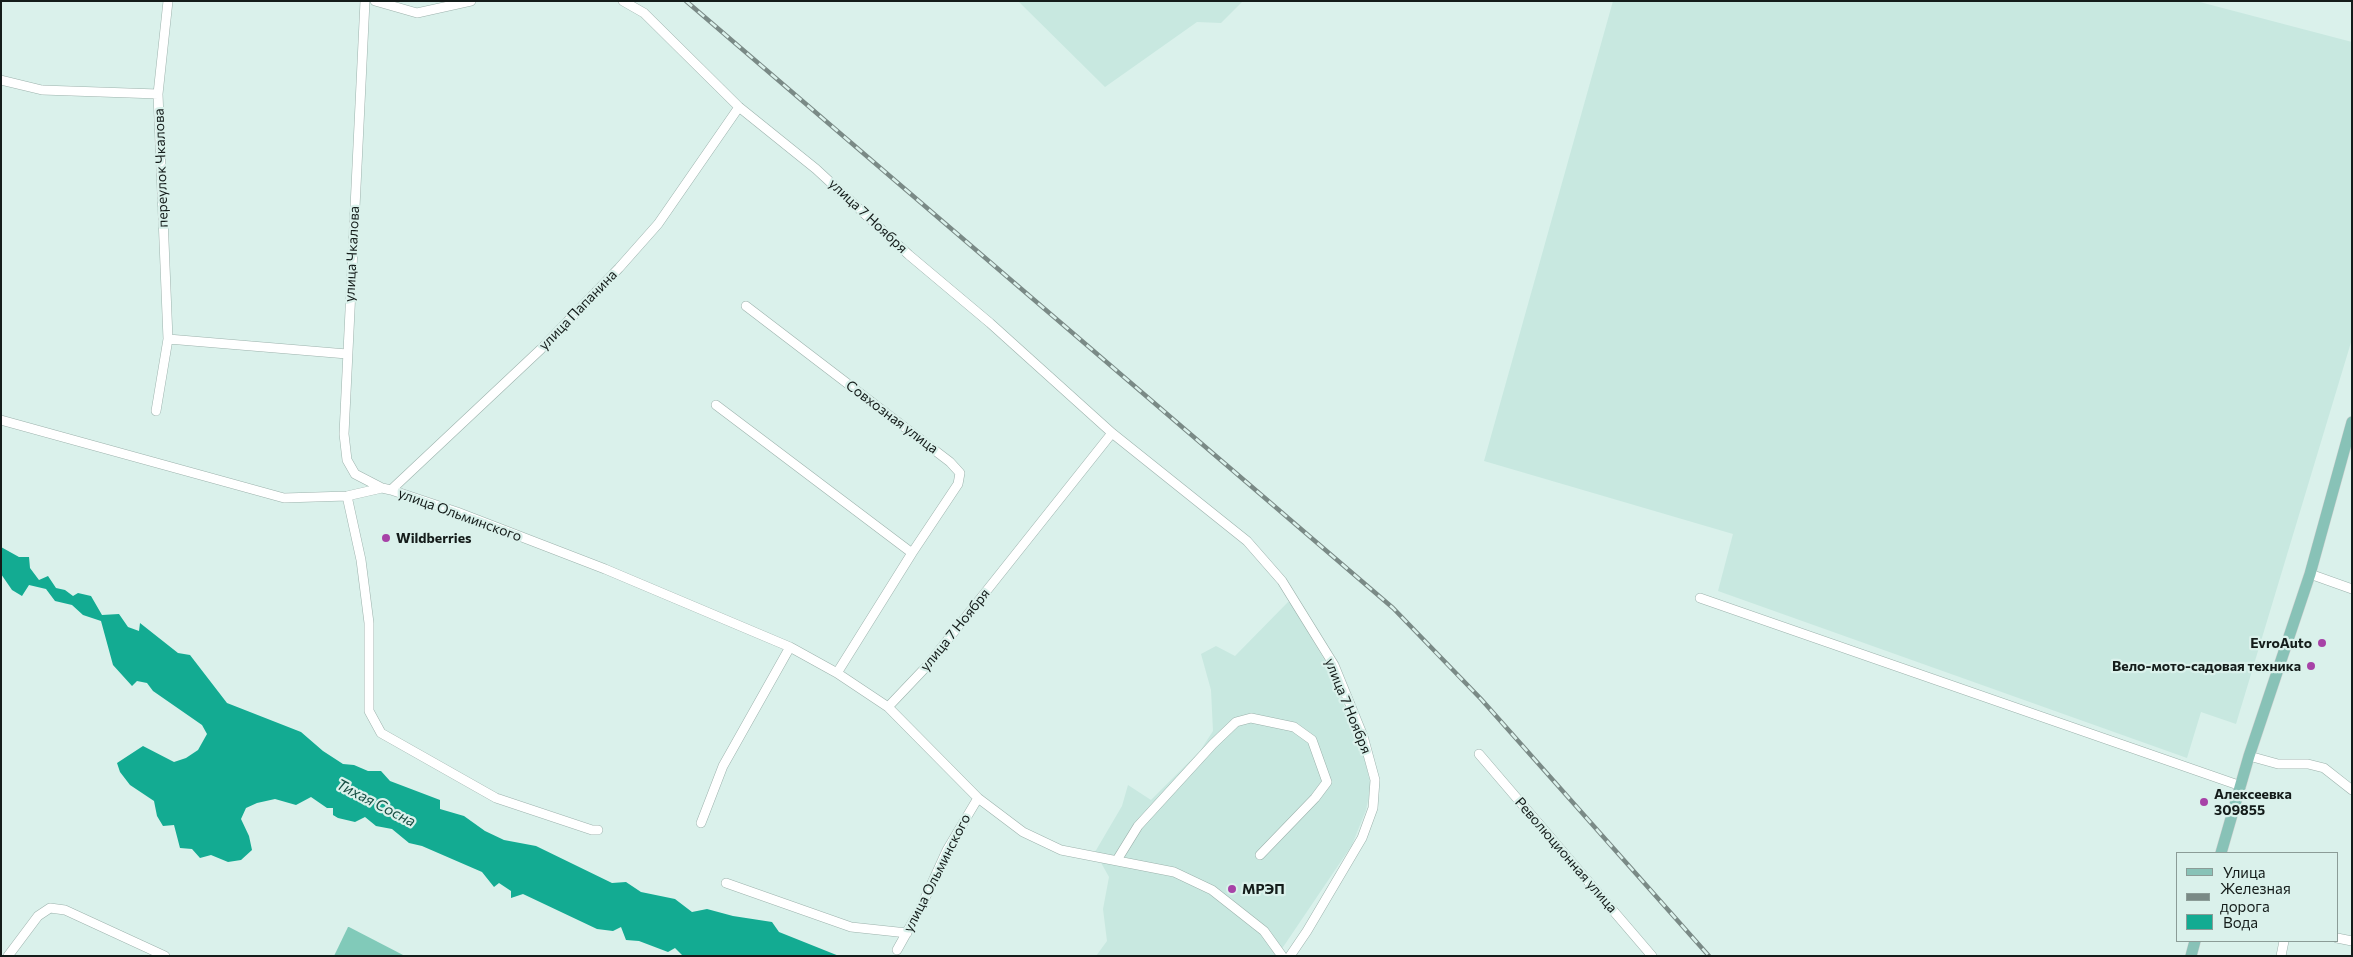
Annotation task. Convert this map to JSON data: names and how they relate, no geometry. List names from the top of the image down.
{
  "streets": {
    "street": [
      "переулок Чкалова",
      "улица 7 Ноября",
      "улица Чкалова",
      "улица Папанина",
      "Совхозная улица",
      "улица Ольминского",
      "Революционная улица"
    ]
  },
  "crossings": [
    ["улица 7 Ноября", "улица Папанина"],
    ["улица 7 Ноября", "улица Ольминского"],
    ["улица Чкалова", "улица Папанина"],
    ["улица Чкалова", "улица Ольминского"],
    ["улица Папанина", "улица Ольминского"],
    ["Совхозная улица", "улица Ольминского"]
  ],
  "water": ["Тихая Сосна"],
  "places": [
    "Wildberries",
    "EvroAuto",
    "Вело-мото-садовая техника",
    "Алексеевка 309855",
    "МРЭП"
  ],
  "legend": ["Улица", "Железная дорога", "Вода"]
}
